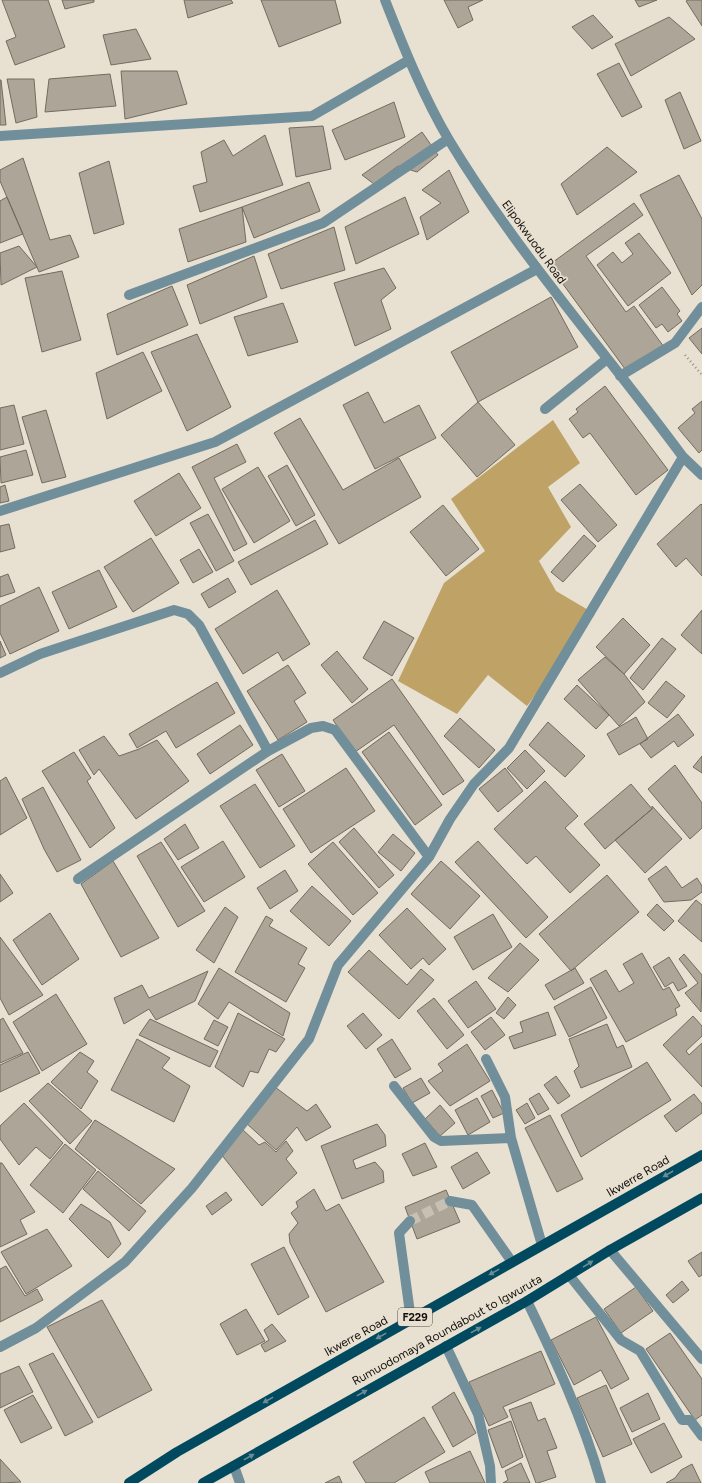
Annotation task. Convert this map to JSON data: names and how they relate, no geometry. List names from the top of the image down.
{
  "streets": {
    "main road": ["Ikwerre Road", "F229", "Rumuodomaya Roundabout to Igwuruta"],
    "street": ["Elipokwuodu Road"]
  },
  "one_way": ["Ikwerre Road", "Rumuodomaya Roundabout to Igwuruta"]
}
